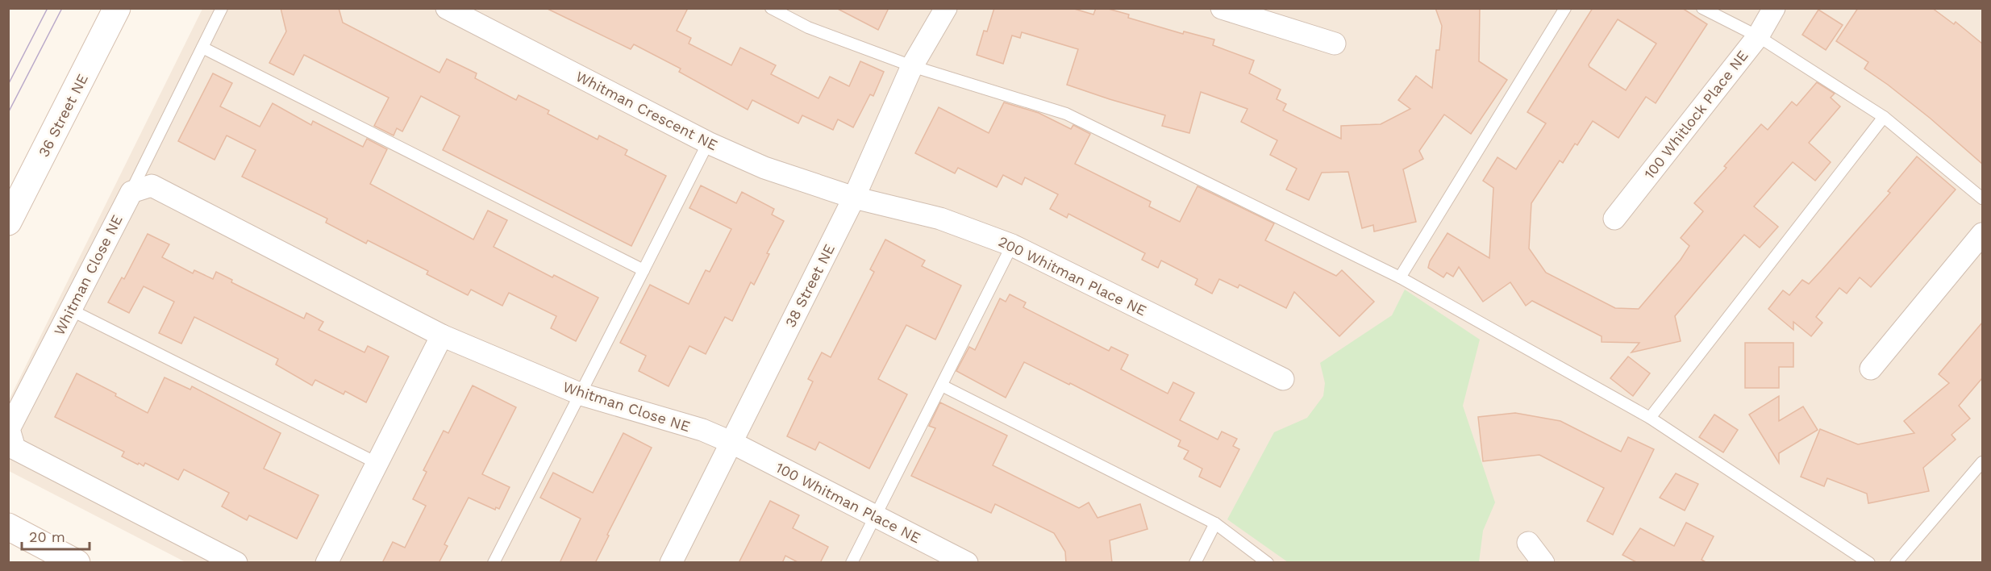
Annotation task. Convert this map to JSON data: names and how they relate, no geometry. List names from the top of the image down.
{
  "streets": {
    "main road": ["36 Street NE"],
    "street": [
      "Whitman Crescent NE",
      "100 Whitlock Place NE",
      "Whitman Close NE",
      "200 Whitman Place NE",
      "38 Street NE",
      "100 Whitman Place NE"
    ]
  },
  "crossings": [
    ["Whitman Crescent NE", "200 Whitman Place NE"],
    ["Whitman Crescent NE", "38 Street NE"],
    ["Whitman Close NE", "38 Street NE"],
    ["Whitman Close NE", "100 Whitman Place NE"],
    ["200 Whitman Place NE", "38 Street NE"],
    ["38 Street NE", "100 Whitman Place NE"]
  ],
  "scale_bar": "20 m"
}
